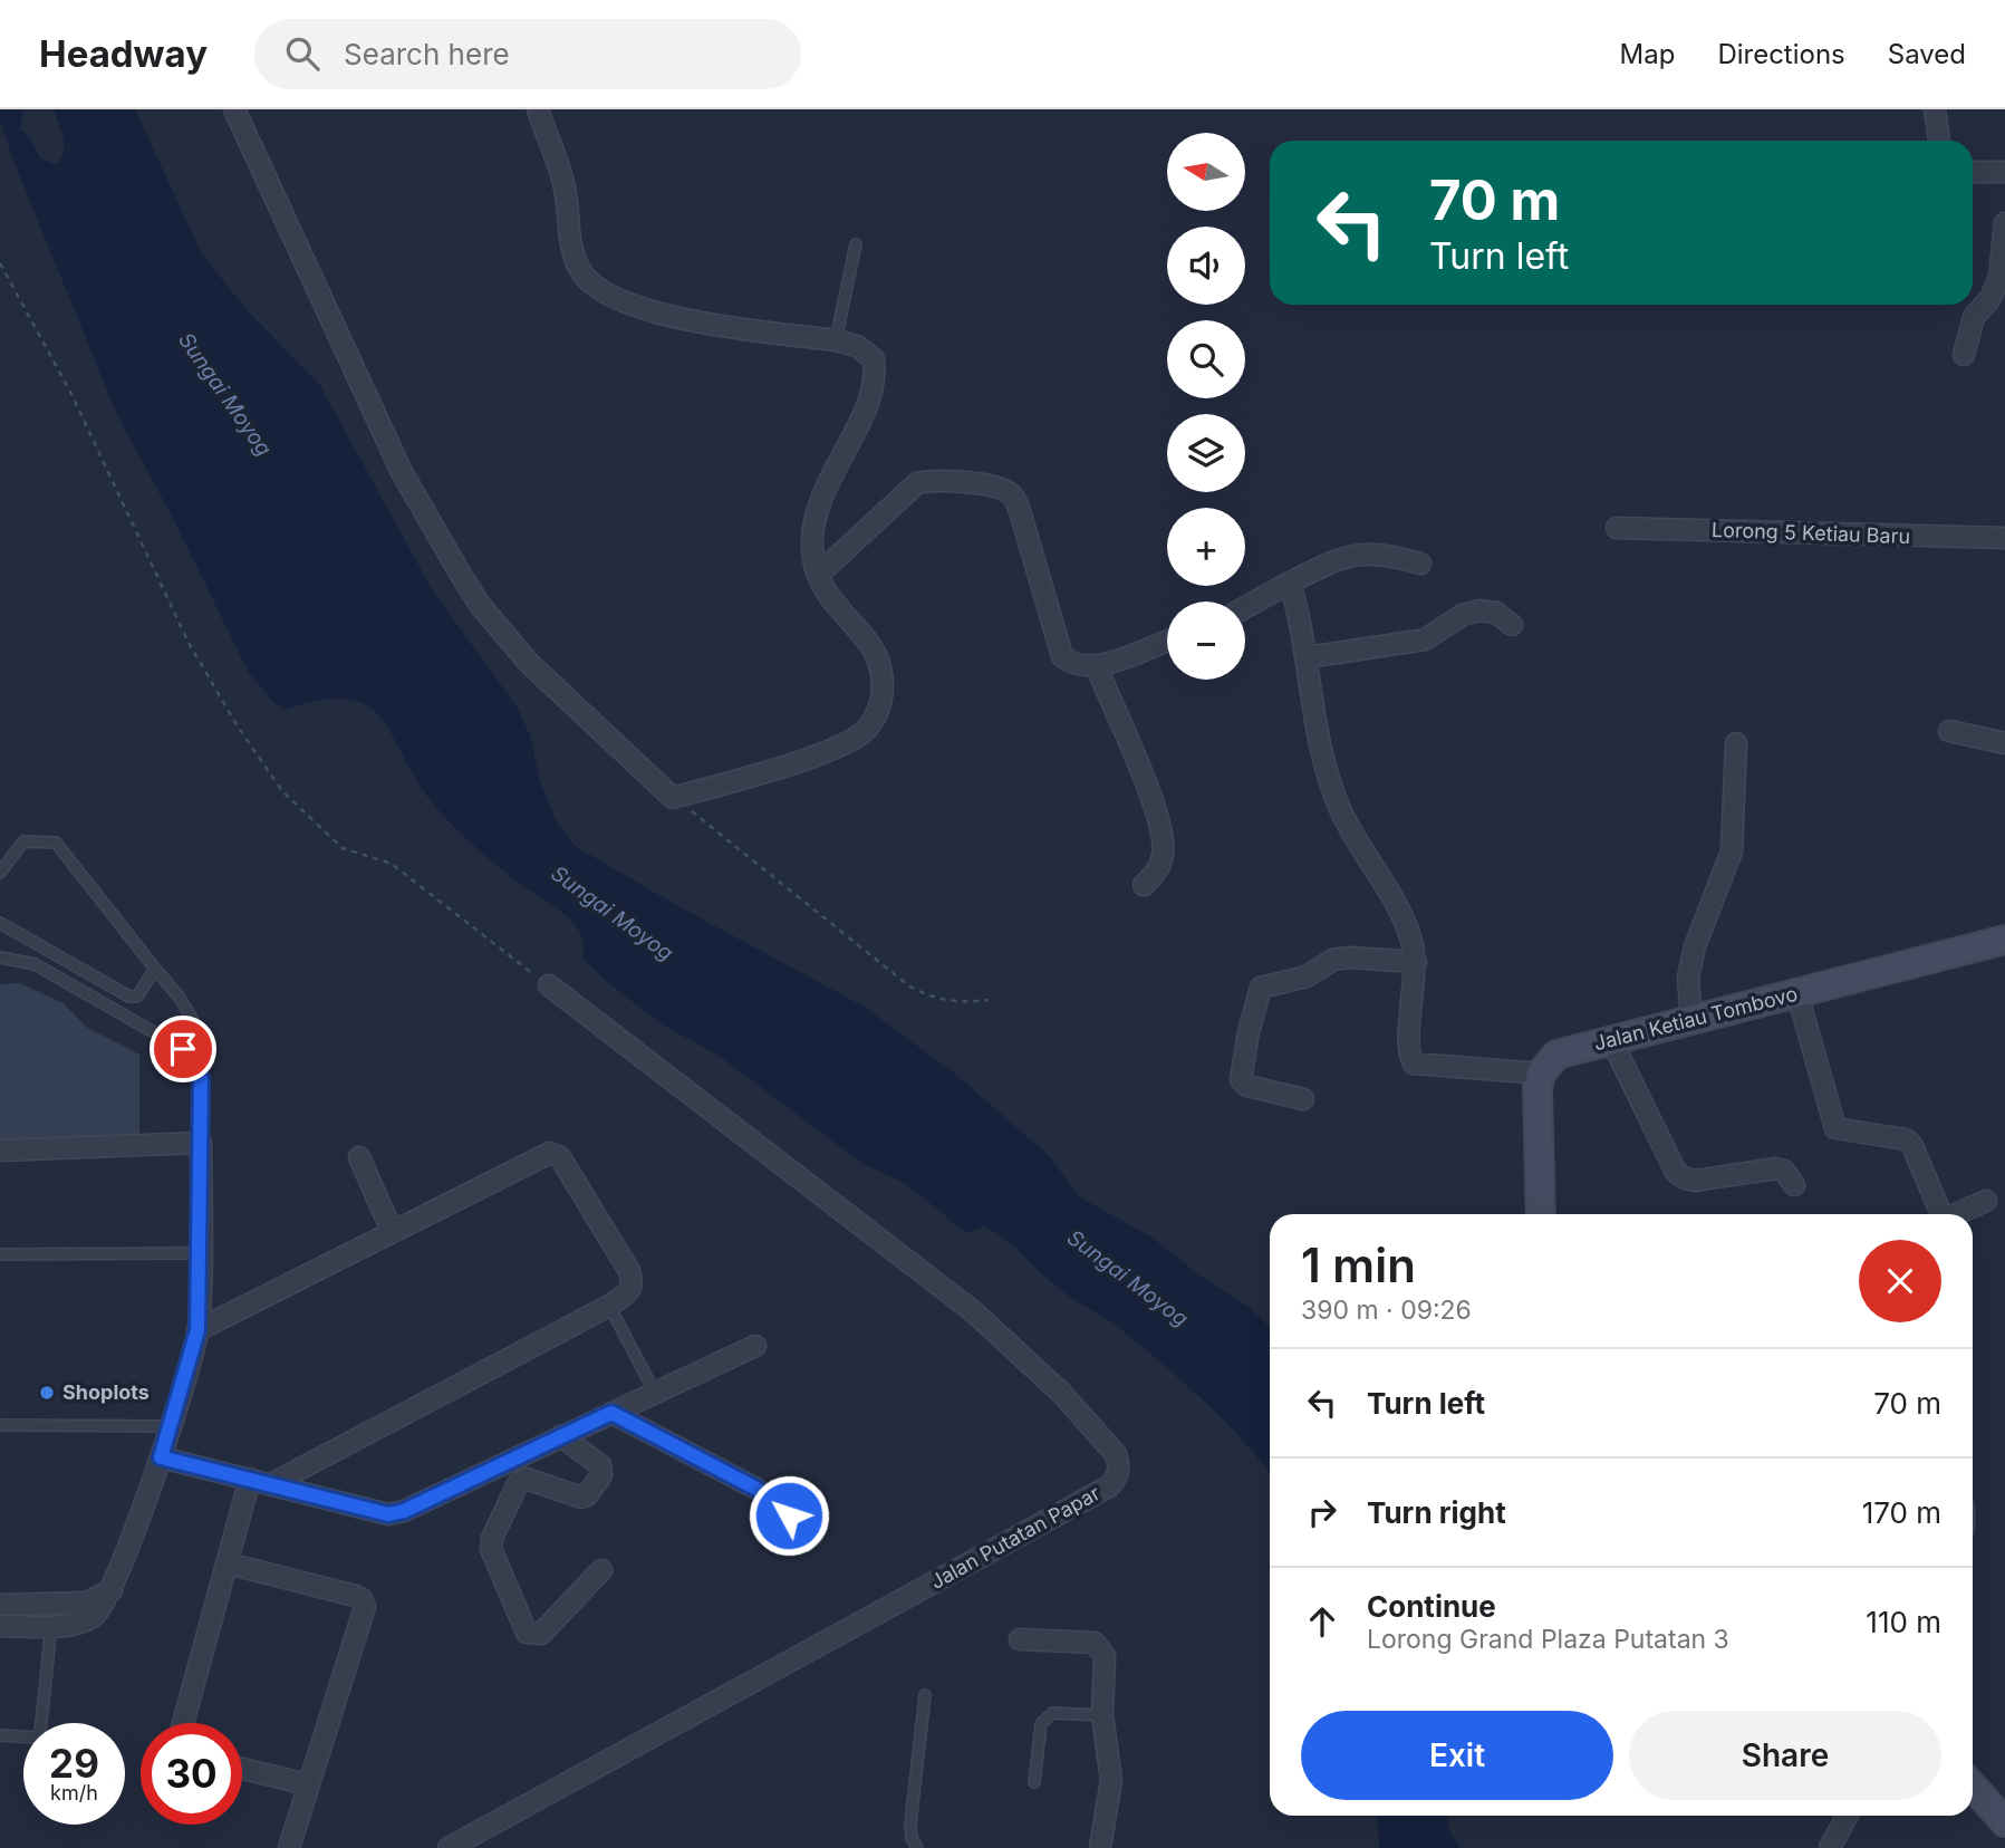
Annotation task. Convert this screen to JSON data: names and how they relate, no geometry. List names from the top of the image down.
{
  "streets": {
    "street": ["Lorong 5 Ketiau Baru", "Jalan Ketiau Tombovo", "Jalan Putatan Papar"]
  },
  "water": ["Sungai Moyog"],
  "places": ["Shoplots"],
  "north": "left",
  "page": {
    "header": "Headway",
    "search": "Search here",
    "nav": ["Map", "Directions", "Saved"],
    "map_buttons": ["+", "−"],
    "turn": ["70 m", "Turn left"],
    "heading": ["1 min", "390 m · 09:26"],
    "list": [
      {
        "name": "Turn left",
        "value": "70 m"
      },
      {
        "name": "Turn right",
        "value": "170 m"
      },
      {
        "name": "Continue",
        "note": "Lorong Grand Plaza Putatan 3",
        "value": "110 m"
      }
    ],
    "buttons": ["Exit", "Share"],
    "speed": "29 km/h",
    "limit": "30"
  }
}
